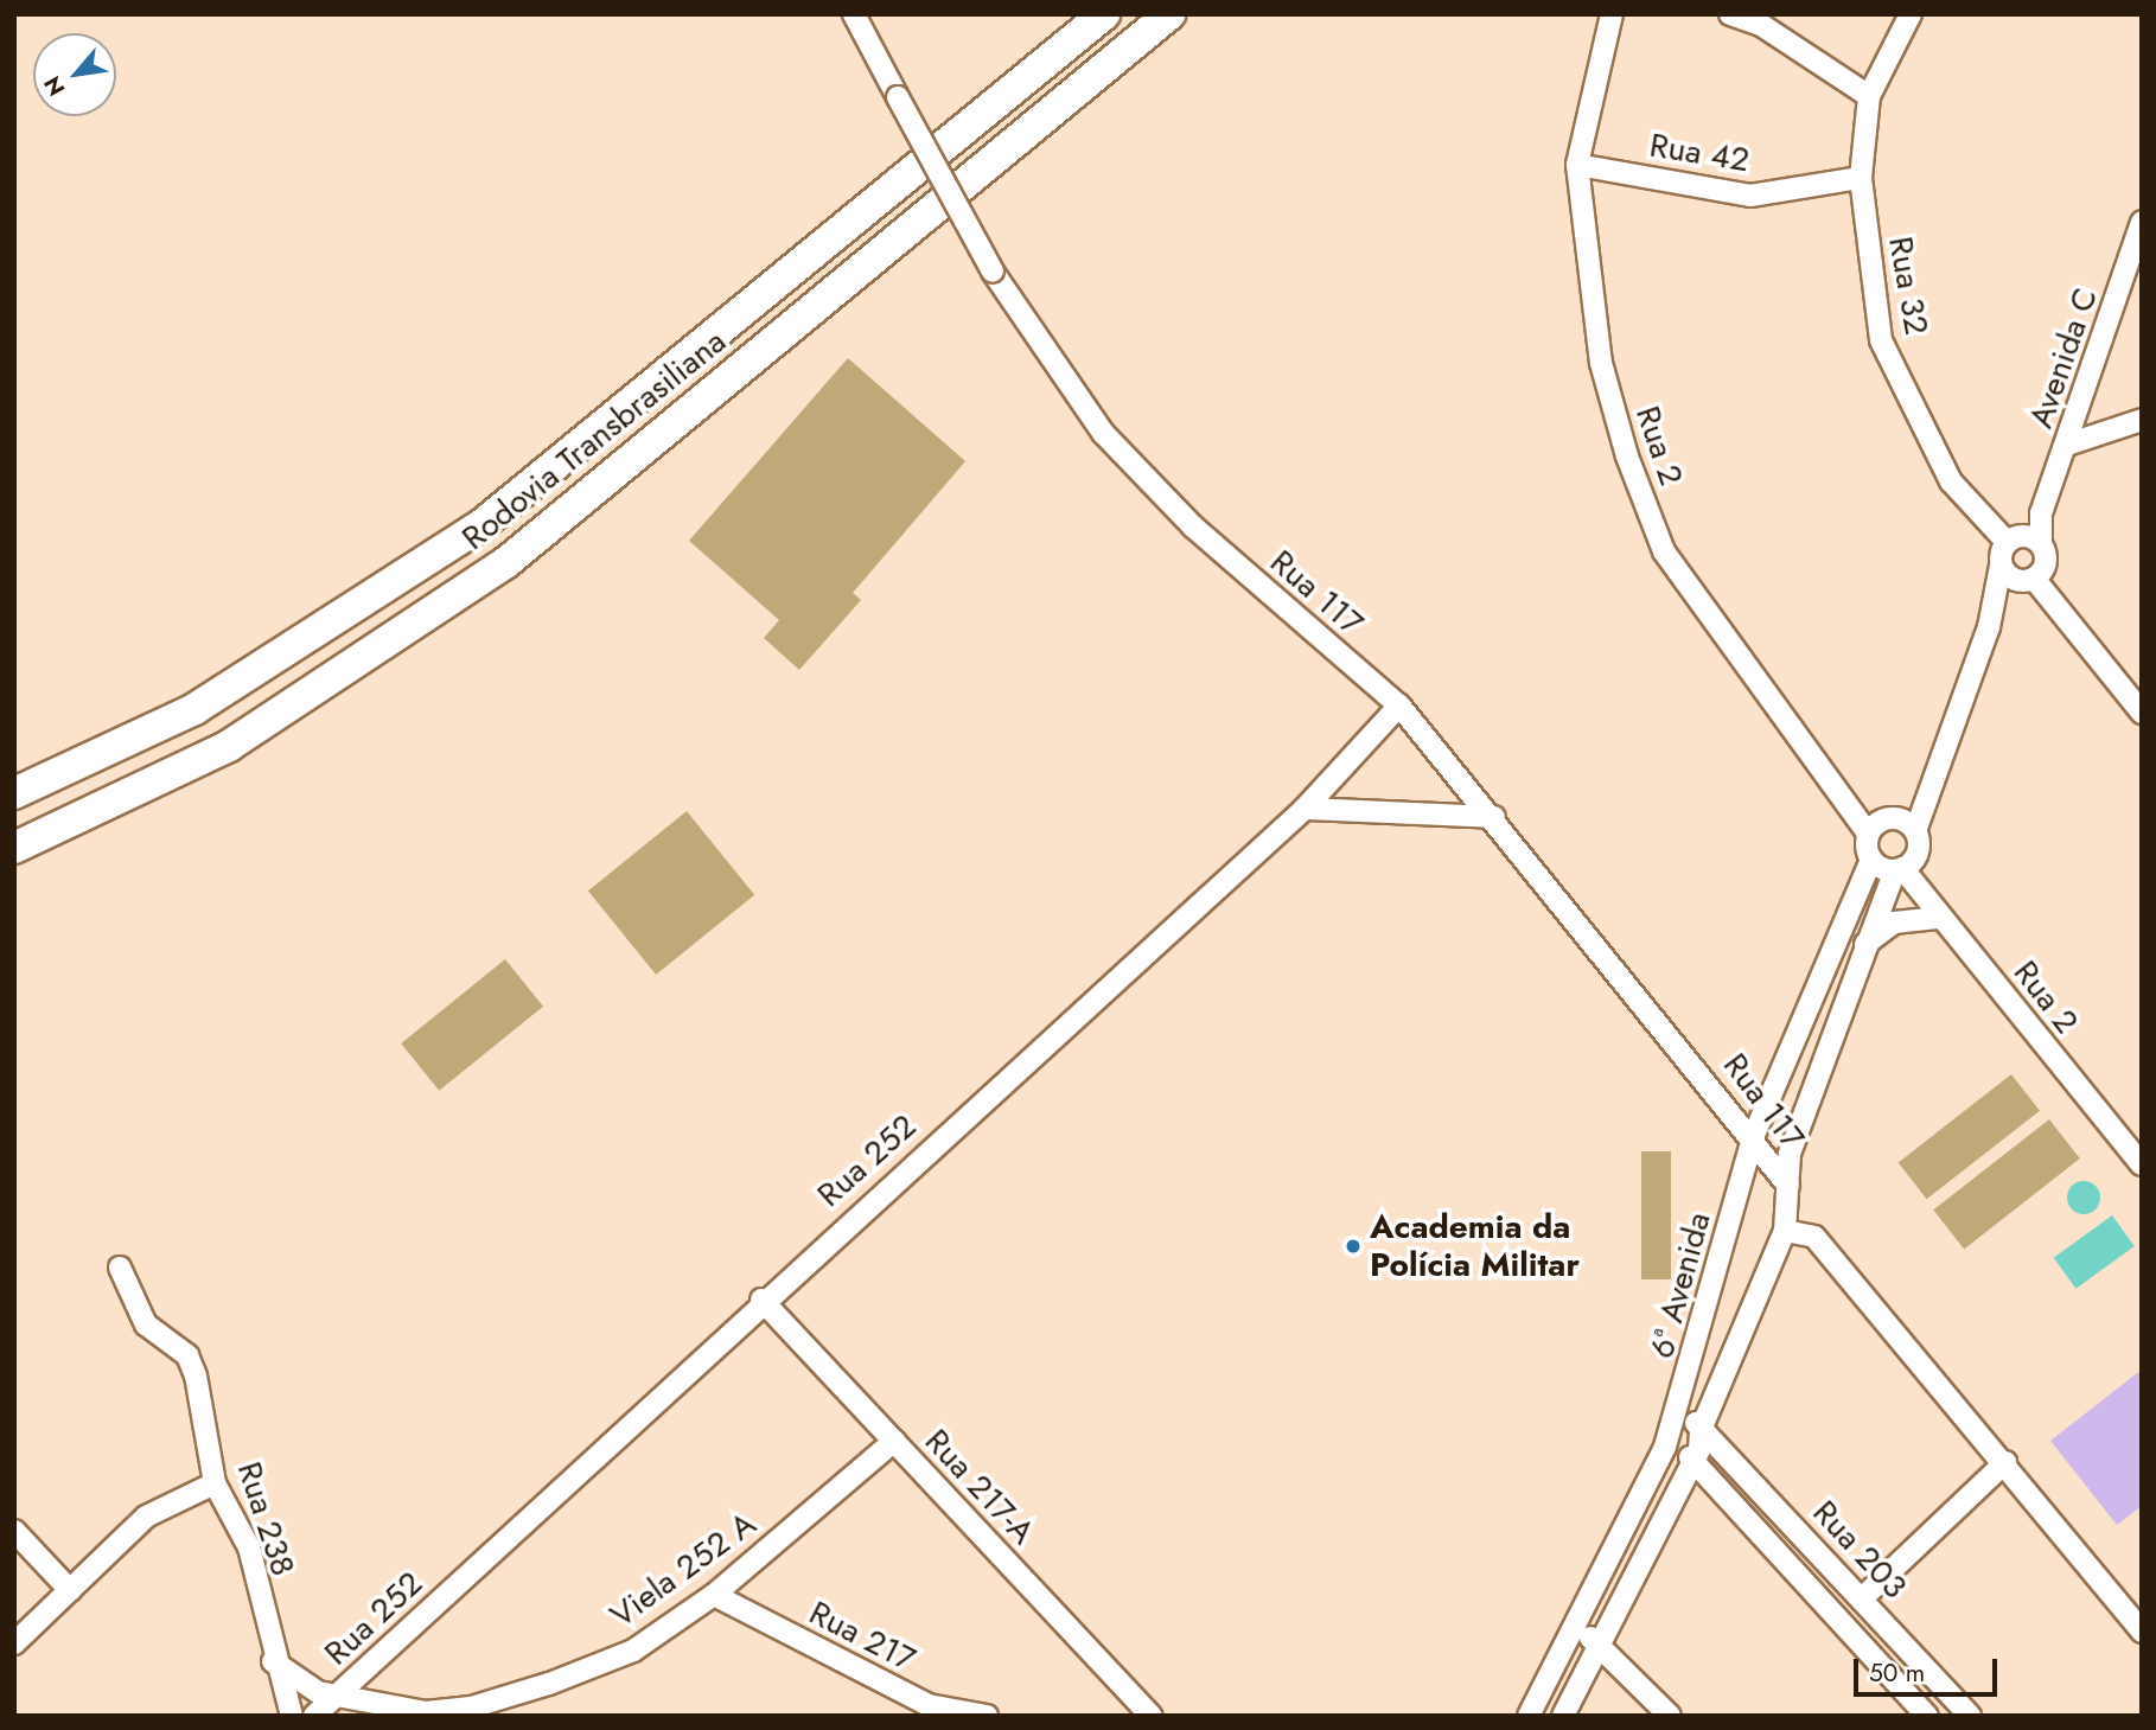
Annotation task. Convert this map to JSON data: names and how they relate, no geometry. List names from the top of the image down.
{
  "streets": {
    "highway": ["Rodovia Transbrasiliana"],
    "street": [
      "Rua 42",
      "Rua 32",
      "Avenida C",
      "Rua 2",
      "Rua 117",
      "Rua 252",
      "6ª Avenida",
      "Rua 217-A",
      "Rua 238",
      "Rua 203",
      "Viela 252 A",
      "Rua 217"
    ]
  },
  "crossings": [
    ["Rua 42", "Rua 32"],
    ["Rua 42", "Rua 2"],
    ["Rua 32", "Avenida C"],
    ["Rua 2", "6ª Avenida"],
    ["Rua 117", "Rua 252"],
    ["Rua 117", "6ª Avenida"],
    ["Rua 252", "Rua 217-A"],
    ["Rua 252", "Rua 238"],
    ["Rua 252", "Viela 252 A"],
    ["6ª Avenida", "Rua 203"],
    ["Rua 217-A", "Viela 252 A"],
    ["Viela 252 A", "Rua 217"]
  ],
  "places": ["Academia da Polícia Militar"],
  "scale_bar": "50 m",
  "north": "bottom left"
}
